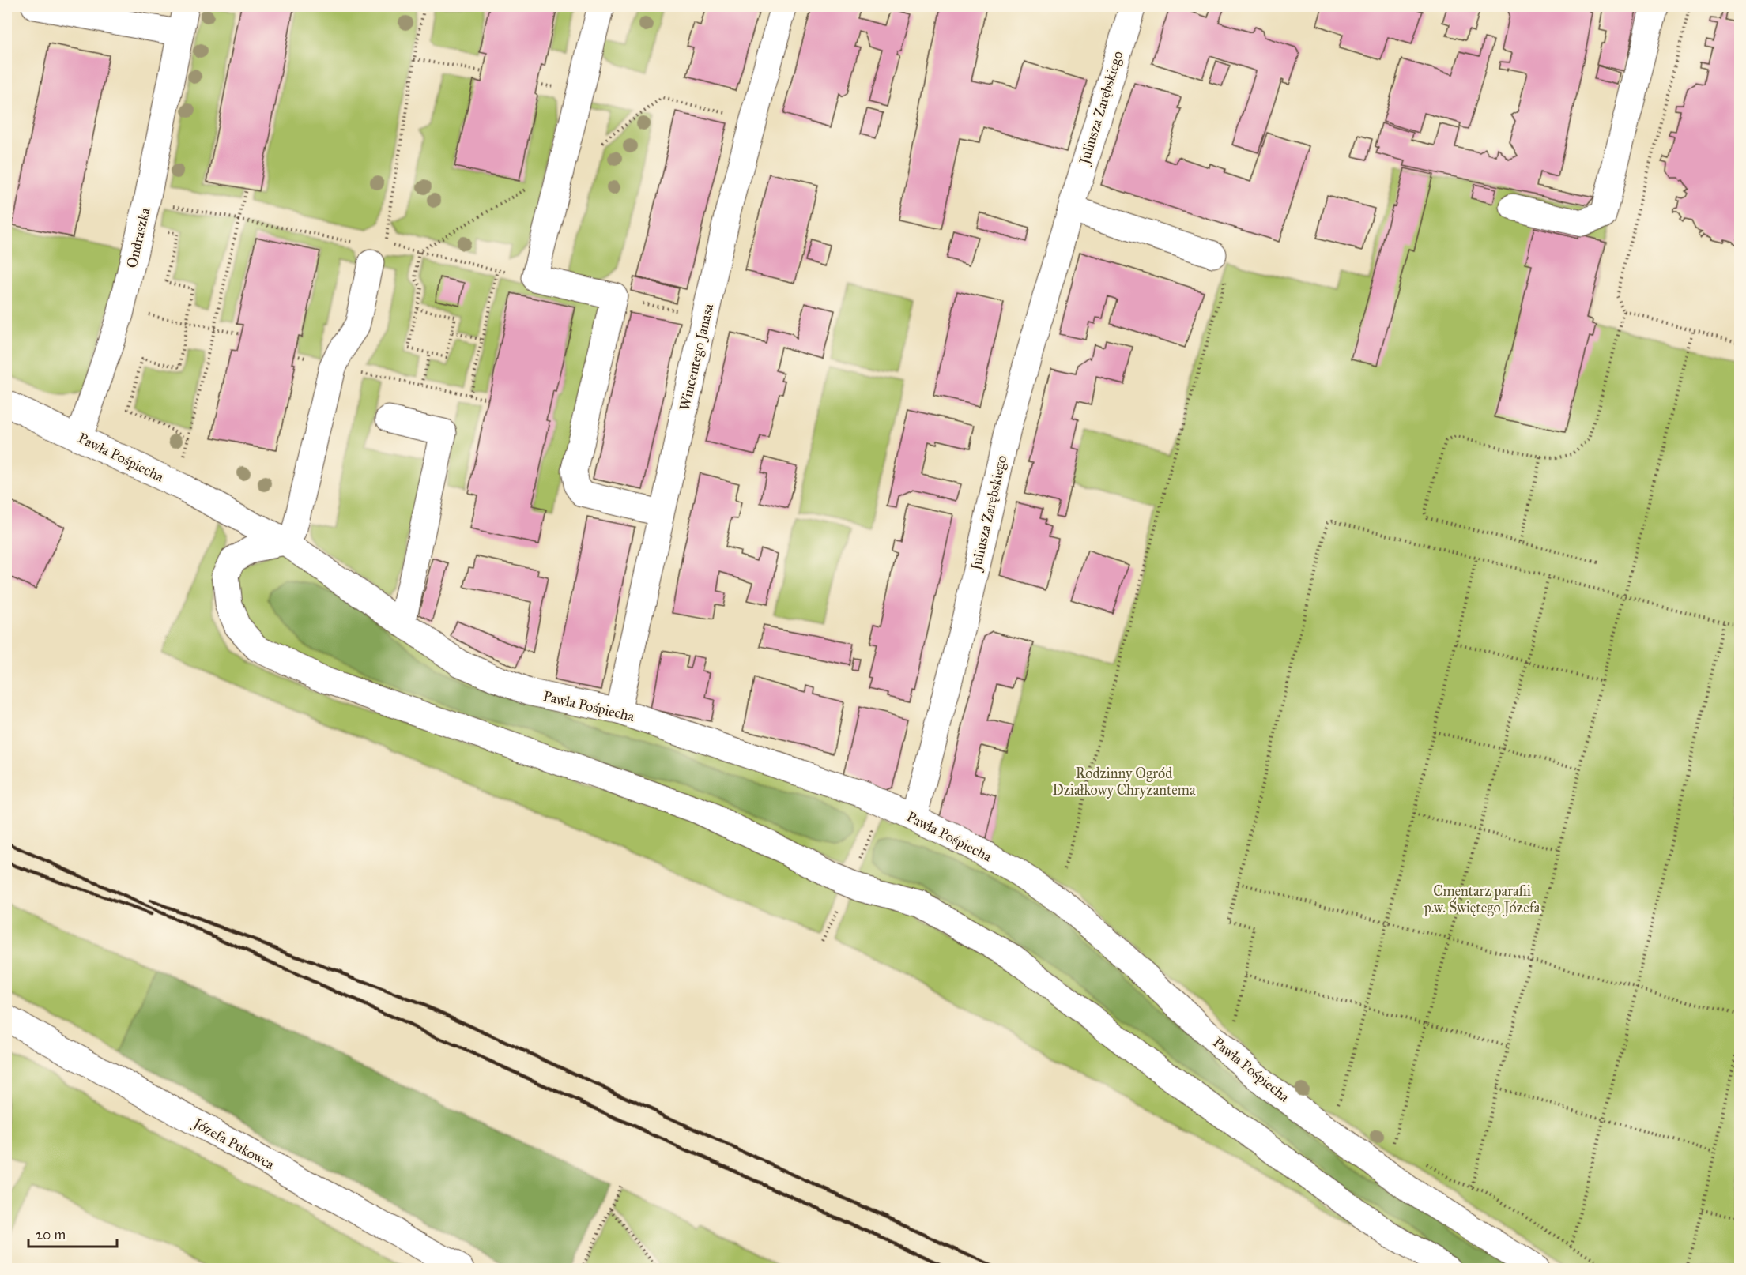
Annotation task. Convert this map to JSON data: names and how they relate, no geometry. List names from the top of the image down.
{
  "streets": {
    "street": [
      "Juliusza Zarębskiego",
      "Ondraszka",
      "Wincentego Janasa",
      "Pawła Pośpiecha",
      "Józefa Pukowca"
    ]
  },
  "crossings": [
    ["Juliusza Zarębskiego", "Pawła Pośpiecha"],
    ["Ondraszka", "Pawła Pośpiecha"],
    ["Wincentego Janasa", "Pawła Pośpiecha"]
  ],
  "parks": ["Rodzinny Ogród Działkowy Chryzantema", "Cmentarz parafii p.w. Świętego Józefa"],
  "scale_bar": "20 m"
}
